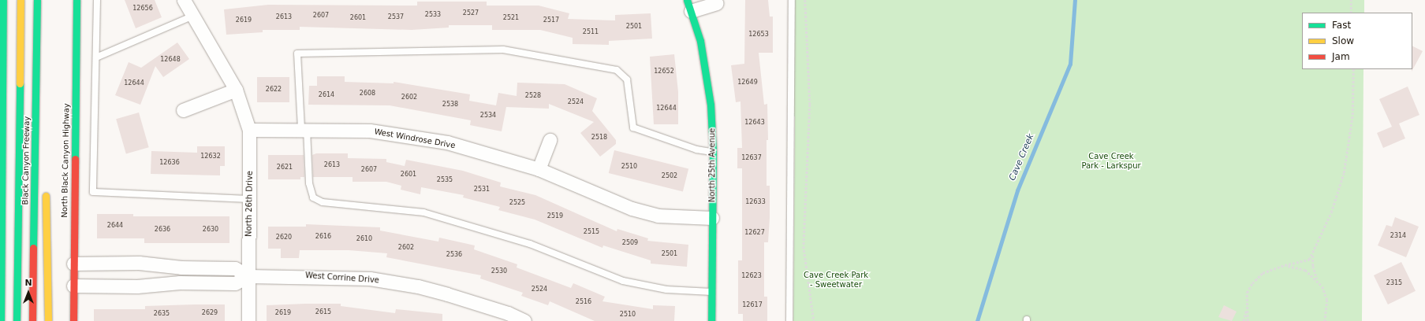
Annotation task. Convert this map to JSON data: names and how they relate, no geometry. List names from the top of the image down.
{
  "streets": {
    "main road": ["Black Canyon Freeway", "North Black Canyon Highway", "North 25th Avenue"],
    "street": ["West Windrose Drive", "North 26th Drive", "West Corrine Drive"]
  },
  "crossings": [
    ["West Windrose Drive", "North 25th Avenue"],
    ["West Windrose Drive", "North 26th Drive"],
    ["North Black Canyon Highway", "West Corrine Drive"],
    ["North 26th Drive", "West Corrine Drive"]
  ],
  "water": ["Cave Creek"],
  "parks": ["Cave Creek Park - Larkspur", "Cave Creek Park - Sweetwater"],
  "house_numbers": [
    "12656",
    "2527",
    "2533",
    "2607",
    "2613",
    "2537",
    "2601",
    "2521",
    "2619",
    "2517",
    "2501",
    "2511",
    "12653",
    "12648",
    "12652",
    "12649",
    "12644",
    "2622",
    "2608",
    "2614",
    "2528",
    "2602",
    "2524",
    "2538",
    "12644",
    "2534",
    "12643",
    "2518",
    "12632",
    "12637",
    "12636",
    "2613",
    "2510",
    "2621",
    "2607",
    "2601",
    "2502",
    "2535",
    "2531",
    "12633",
    "2525",
    "2519",
    "2644",
    "2636",
    "2630",
    "2515",
    "12627",
    "2314",
    "2616",
    "2620",
    "2610",
    "2509",
    "2602",
    "2501",
    "2536",
    "2530",
    "12623",
    "2315",
    "2524",
    "2516",
    "12617",
    "2615",
    "2629",
    "2619",
    "2635",
    "2510"
  ],
  "legend": ["Fast", "Slow", "Jam"],
  "north": "top"
}
